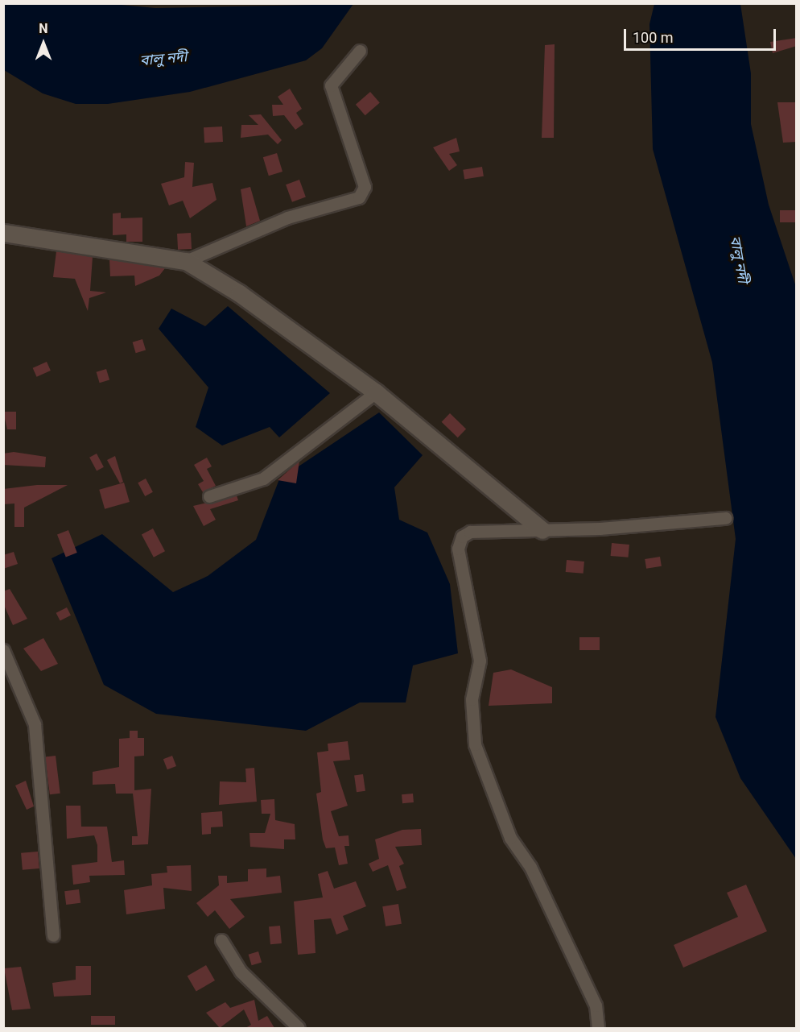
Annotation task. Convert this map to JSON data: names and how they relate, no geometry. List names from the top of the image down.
{
  "water": ["বালু নদী"],
  "scale_bar": "100 m",
  "north": "top"
}
